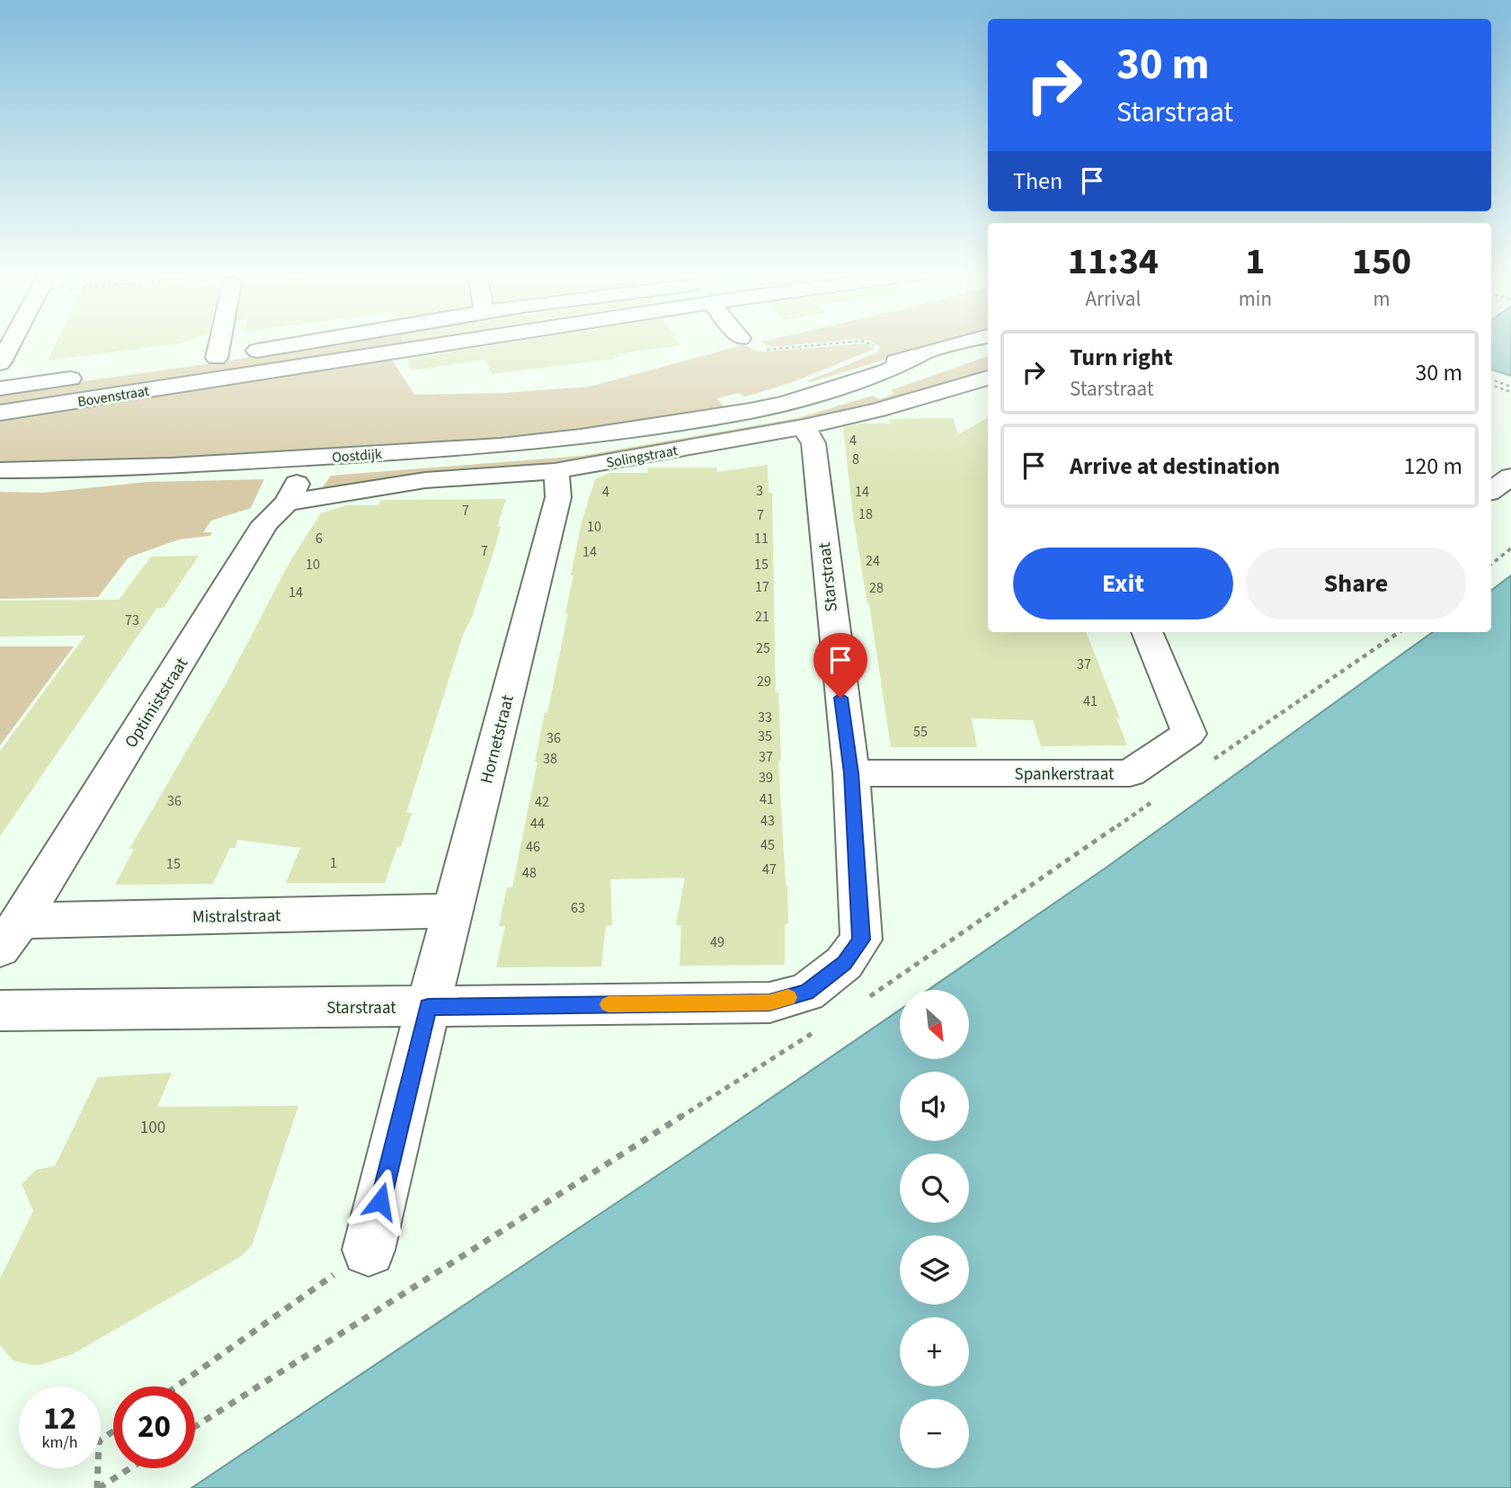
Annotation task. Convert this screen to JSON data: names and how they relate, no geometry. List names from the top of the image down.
{
  "streets": {
    "street": [
      "Bovenstraat",
      "Oostdijk",
      "Solingstraat",
      "Starstraat",
      "Optimiststraat",
      "Hornetstraat",
      "Spankerstraat",
      "Mistralstraat"
    ]
  },
  "crossings": [
    ["Oostdijk", "Optimiststraat"],
    ["Solingstraat", "Starstraat"],
    ["Solingstraat", "Optimiststraat"],
    ["Solingstraat", "Hornetstraat"],
    ["Starstraat", "Hornetstraat"],
    ["Starstraat", "Spankerstraat"],
    ["Optimiststraat", "Mistralstraat"],
    ["Hornetstraat", "Mistralstraat"]
  ],
  "house_numbers": [
    "4",
    "8",
    "3",
    "4",
    "14",
    "7",
    "18",
    "7",
    "10",
    "6",
    "11",
    "7",
    "14",
    "24",
    "10",
    "15",
    "17",
    "28",
    "14",
    "21",
    "73",
    "25",
    "37",
    "29",
    "41",
    "33",
    "55",
    "35",
    "36",
    "37",
    "38",
    "39",
    "41",
    "36",
    "42",
    "43",
    "44",
    "45",
    "46",
    "1",
    "15",
    "47",
    "48",
    "63",
    "49",
    "100"
  ],
  "north": "bottom right",
  "page": {
    "turn": ["30 m", "Starstraat"],
    "then": "Then",
    "eta": [
      "11:34",
      "Arrival",
      "1",
      "min",
      "150",
      "m"
    ],
    "list": [
      {
        "name": "Turn right",
        "note": "Starstraat",
        "value": "30 m"
      },
      {
        "name": "Arrive at destination",
        "value": "120 m"
      }
    ],
    "buttons": ["Exit", "Share"],
    "map_buttons": ["+", "−"],
    "speed": "12 km/h",
    "limit": "20"
  }
}
